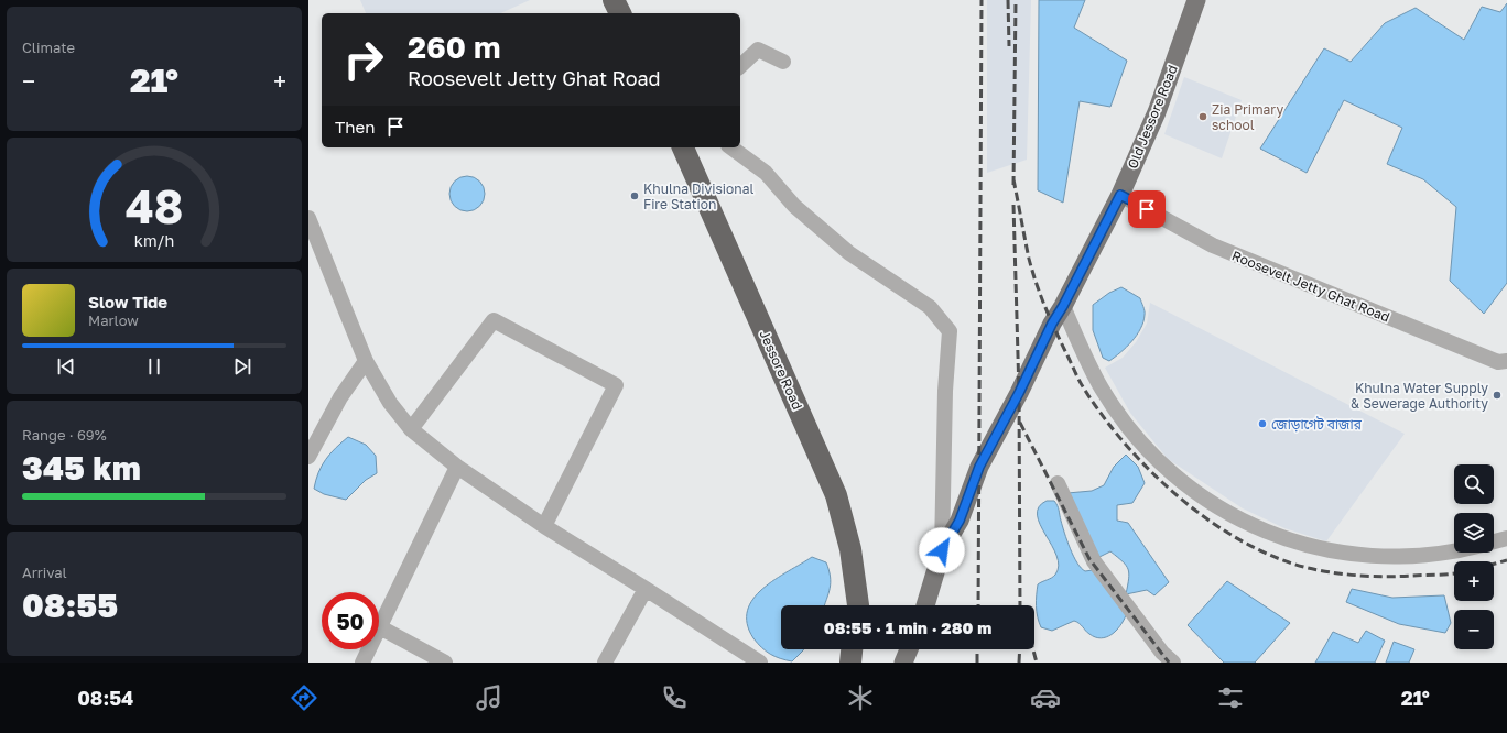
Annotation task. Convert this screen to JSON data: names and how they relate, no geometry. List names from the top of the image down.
{
  "streets": {
    "highway": ["Jessore Road"],
    "main road": ["Old Jessore Road"],
    "street": ["Roosevelt Jetty Ghat Road"]
  },
  "crossings": [
    ["Old Jessore Road", "Roosevelt Jetty Ghat Road"]
  ],
  "places": [
    "Zia Primary school",
    "Khulna Divisional Fire Station",
    "Khulna Water Supply & Sewerage Authority",
    "জোড়াগেট বাজার"
  ],
  "page": {
    "tile": [
      "Climate",
      ["Range · 69%", "345 km"],
      ["Arrival", "08:55"]
    ],
    "turn": ["260 m", "Roosevelt Jetty Ghat Road"],
    "heat": ["−", "21°", "+"],
    "then": "Then",
    "song": ["Slow Tide", "Marlow"],
    "map_buttons": ["+", "−"],
    "limit": "50",
    "trip": "08:55 · 1 min · 280 m",
    "tabs": ["08:54", "21°"],
    "gauge": ["48", "km/h"]
  }
}
